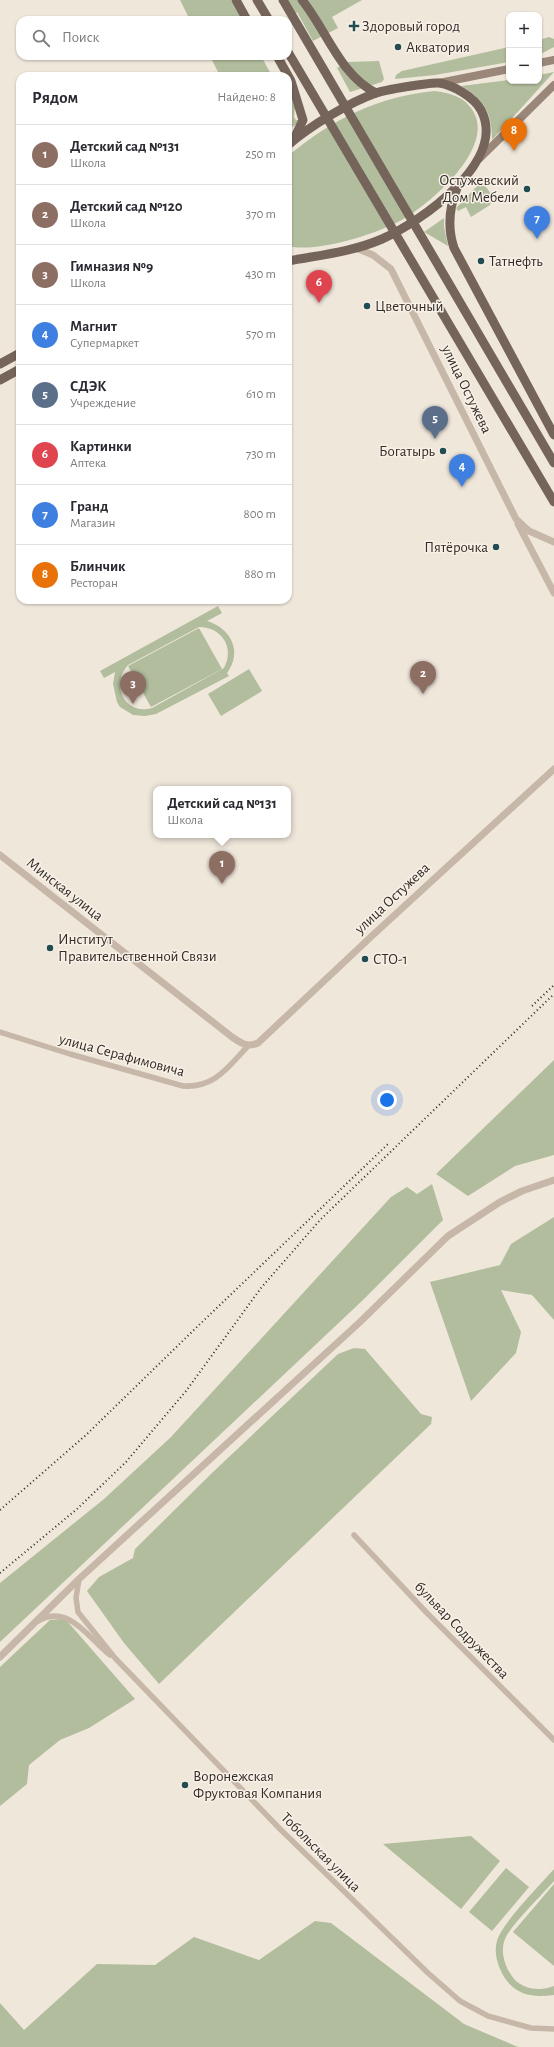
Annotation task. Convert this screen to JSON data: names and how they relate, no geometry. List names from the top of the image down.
{
  "streets": {
    "street": [
      "улица Остужева",
      "Минская улица",
      "улица Серафимовича",
      "бульвар Содружества",
      "Тобольская улица"
    ]
  },
  "crossings": [
    ["улица Остужева", "Минская улица"],
    ["улица Остужева", "улица Серафимовича"],
    ["Минская улица", "улица Серафимовича"]
  ],
  "places": {
    "health": ["Здоровый город"],
    "other": [
      "Акватория",
      "Остужевский Дом Мебели",
      "Татнефть",
      "Цветочный",
      "Богатырь",
      "Пятёрочка",
      "Институт Правительственной Связи",
      "СТО-1",
      "Воронежская Фруктовая Компания"
    ]
  },
  "page": {
    "map_buttons": ["+", "−"],
    "search": "Поиск",
    "heading": ["Рядом", "Найдено: 8"],
    "pins": [
      "8",
      "7",
      "6",
      "5",
      "4",
      "2",
      "3",
      "1"
    ],
    "list": [
      {
        "mark": "1",
        "name": "Детский сад №131",
        "note": "Школа",
        "value": "250 m"
      },
      {
        "mark": "2",
        "name": "Детский сад №120",
        "note": "Школа",
        "value": "370 m"
      },
      {
        "mark": "3",
        "name": "Гимназия №9",
        "note": "Школа",
        "value": "430 m"
      },
      {
        "mark": "4",
        "name": "Магнит",
        "note": "Супермаркет",
        "value": "570 m"
      },
      {
        "mark": "5",
        "name": "СДЭК",
        "note": "Учреждение",
        "value": "610 m"
      },
      {
        "mark": "6",
        "name": "Картинки",
        "note": "Аптека",
        "value": "730 m"
      },
      {
        "mark": "7",
        "name": "Гранд",
        "note": "Магазин",
        "value": "800 m"
      },
      {
        "mark": "8",
        "name": "Блинчик",
        "note": "Ресторан",
        "value": "880 m"
      }
    ],
    "popup": ["Детский сад №131", "Школа"]
  }
}
